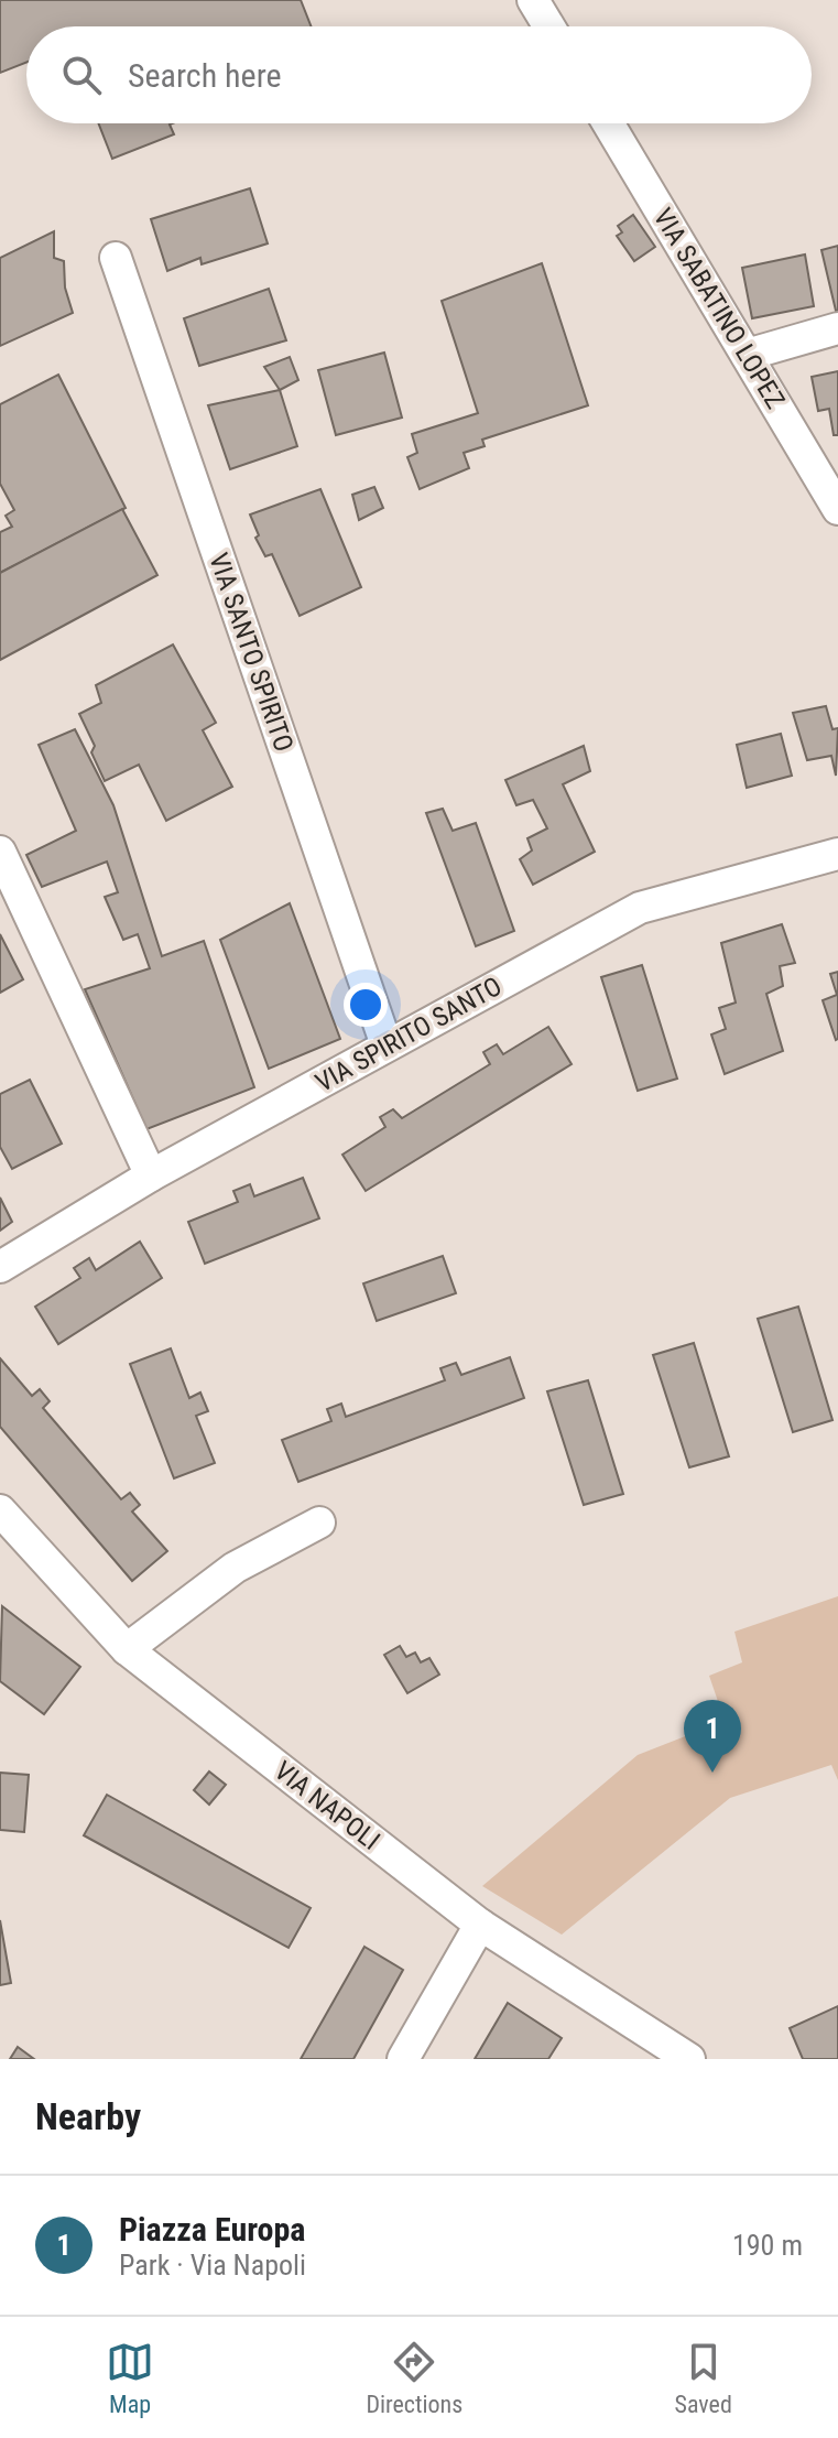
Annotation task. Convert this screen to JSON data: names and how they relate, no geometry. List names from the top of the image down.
{
  "streets": {
    "street": [
      "VIA SABATINO LOPEZ",
      "VIA SANTO SPIRITO",
      "VIA SPIRITO SANTO",
      "VIA NAPOLI"
    ]
  },
  "crossings": [
    ["VIA SANTO SPIRITO", "VIA SPIRITO SANTO"]
  ],
  "page": {
    "search": "Search here",
    "pins": "1",
    "heading": "Nearby",
    "list": [
      {
        "mark": "1",
        "name": "Piazza Europa",
        "note": "Park · Via Napoli",
        "value": "190 m"
      }
    ],
    "nav": ["Map", "Directions", "Saved"]
  }
}
